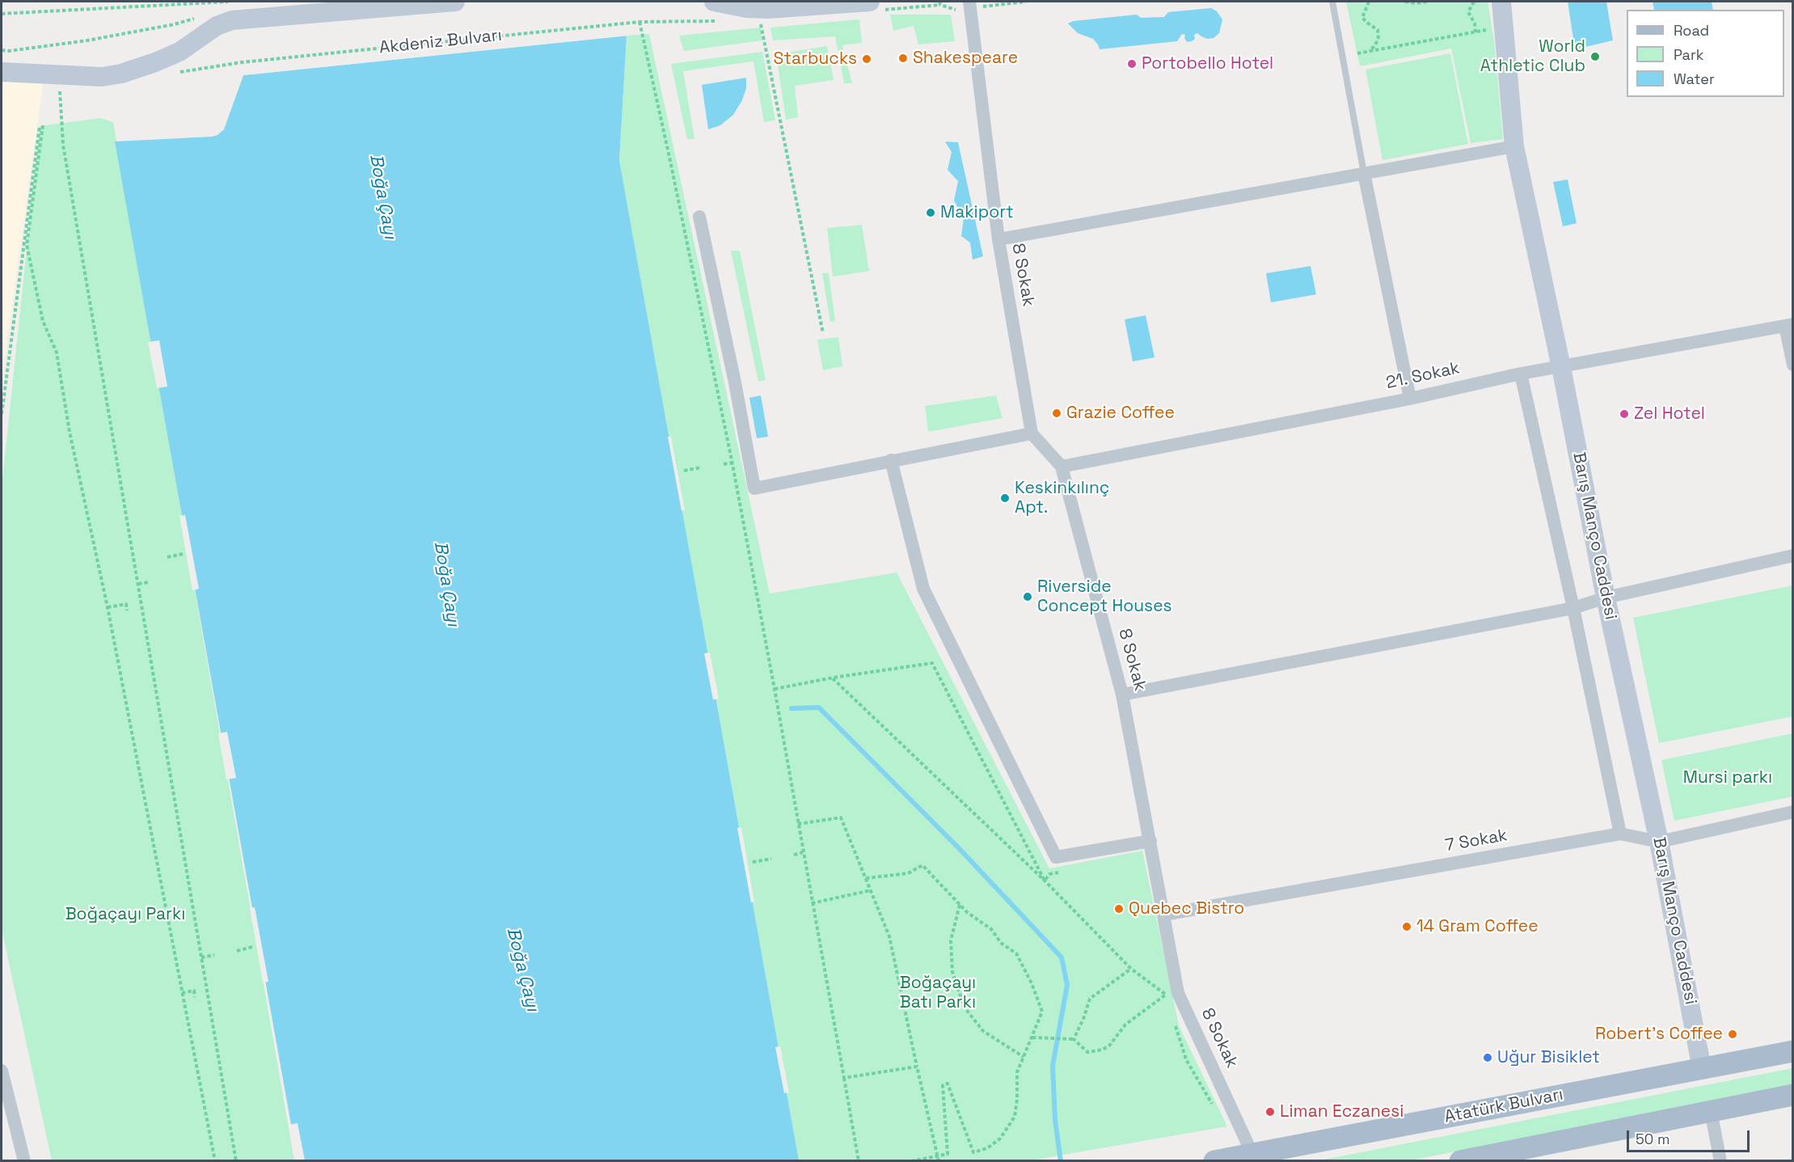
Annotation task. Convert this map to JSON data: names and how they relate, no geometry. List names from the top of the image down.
{
  "streets": {
    "main road": ["Atatürk Bulvarı"],
    "street": [
      "8 Sokak",
      "21. Sokak",
      "Barış Manço Caddesi",
      "7 Sokak"
    ],
    "path": ["Akdeniz Bulvarı"]
  },
  "crossings": [
    ["8 Sokak", "21. Sokak"],
    ["8 Sokak", "7 Sokak"],
    ["8 Sokak", "Atatürk Bulvarı"],
    ["21. Sokak", "Barış Manço Caddesi"],
    ["Barış Manço Caddesi", "7 Sokak"],
    ["Barış Manço Caddesi", "Atatürk Bulvarı"]
  ],
  "water": ["Boğa Çayı"],
  "parks": ["Mursi parkı", "Boğaçayı Parkı", "Boğaçayı Batı Parkı"],
  "places": [
    "World Athletic Club",
    "Shakespeare",
    "Starbucks",
    "Portobello Hotel",
    "Makiport",
    "Grazie Coffee",
    "Zel Hotel",
    "Keskinkılınç Apt.",
    "Riverside Concept Houses",
    "Quebec Bistro",
    "14 Gram Coffee",
    "Robert's Coffee",
    "Uğur Bisiklet",
    "Liman Eczanesi"
  ],
  "legend": ["Road", "Park", "Water"],
  "scale_bar": "50 m"
}
